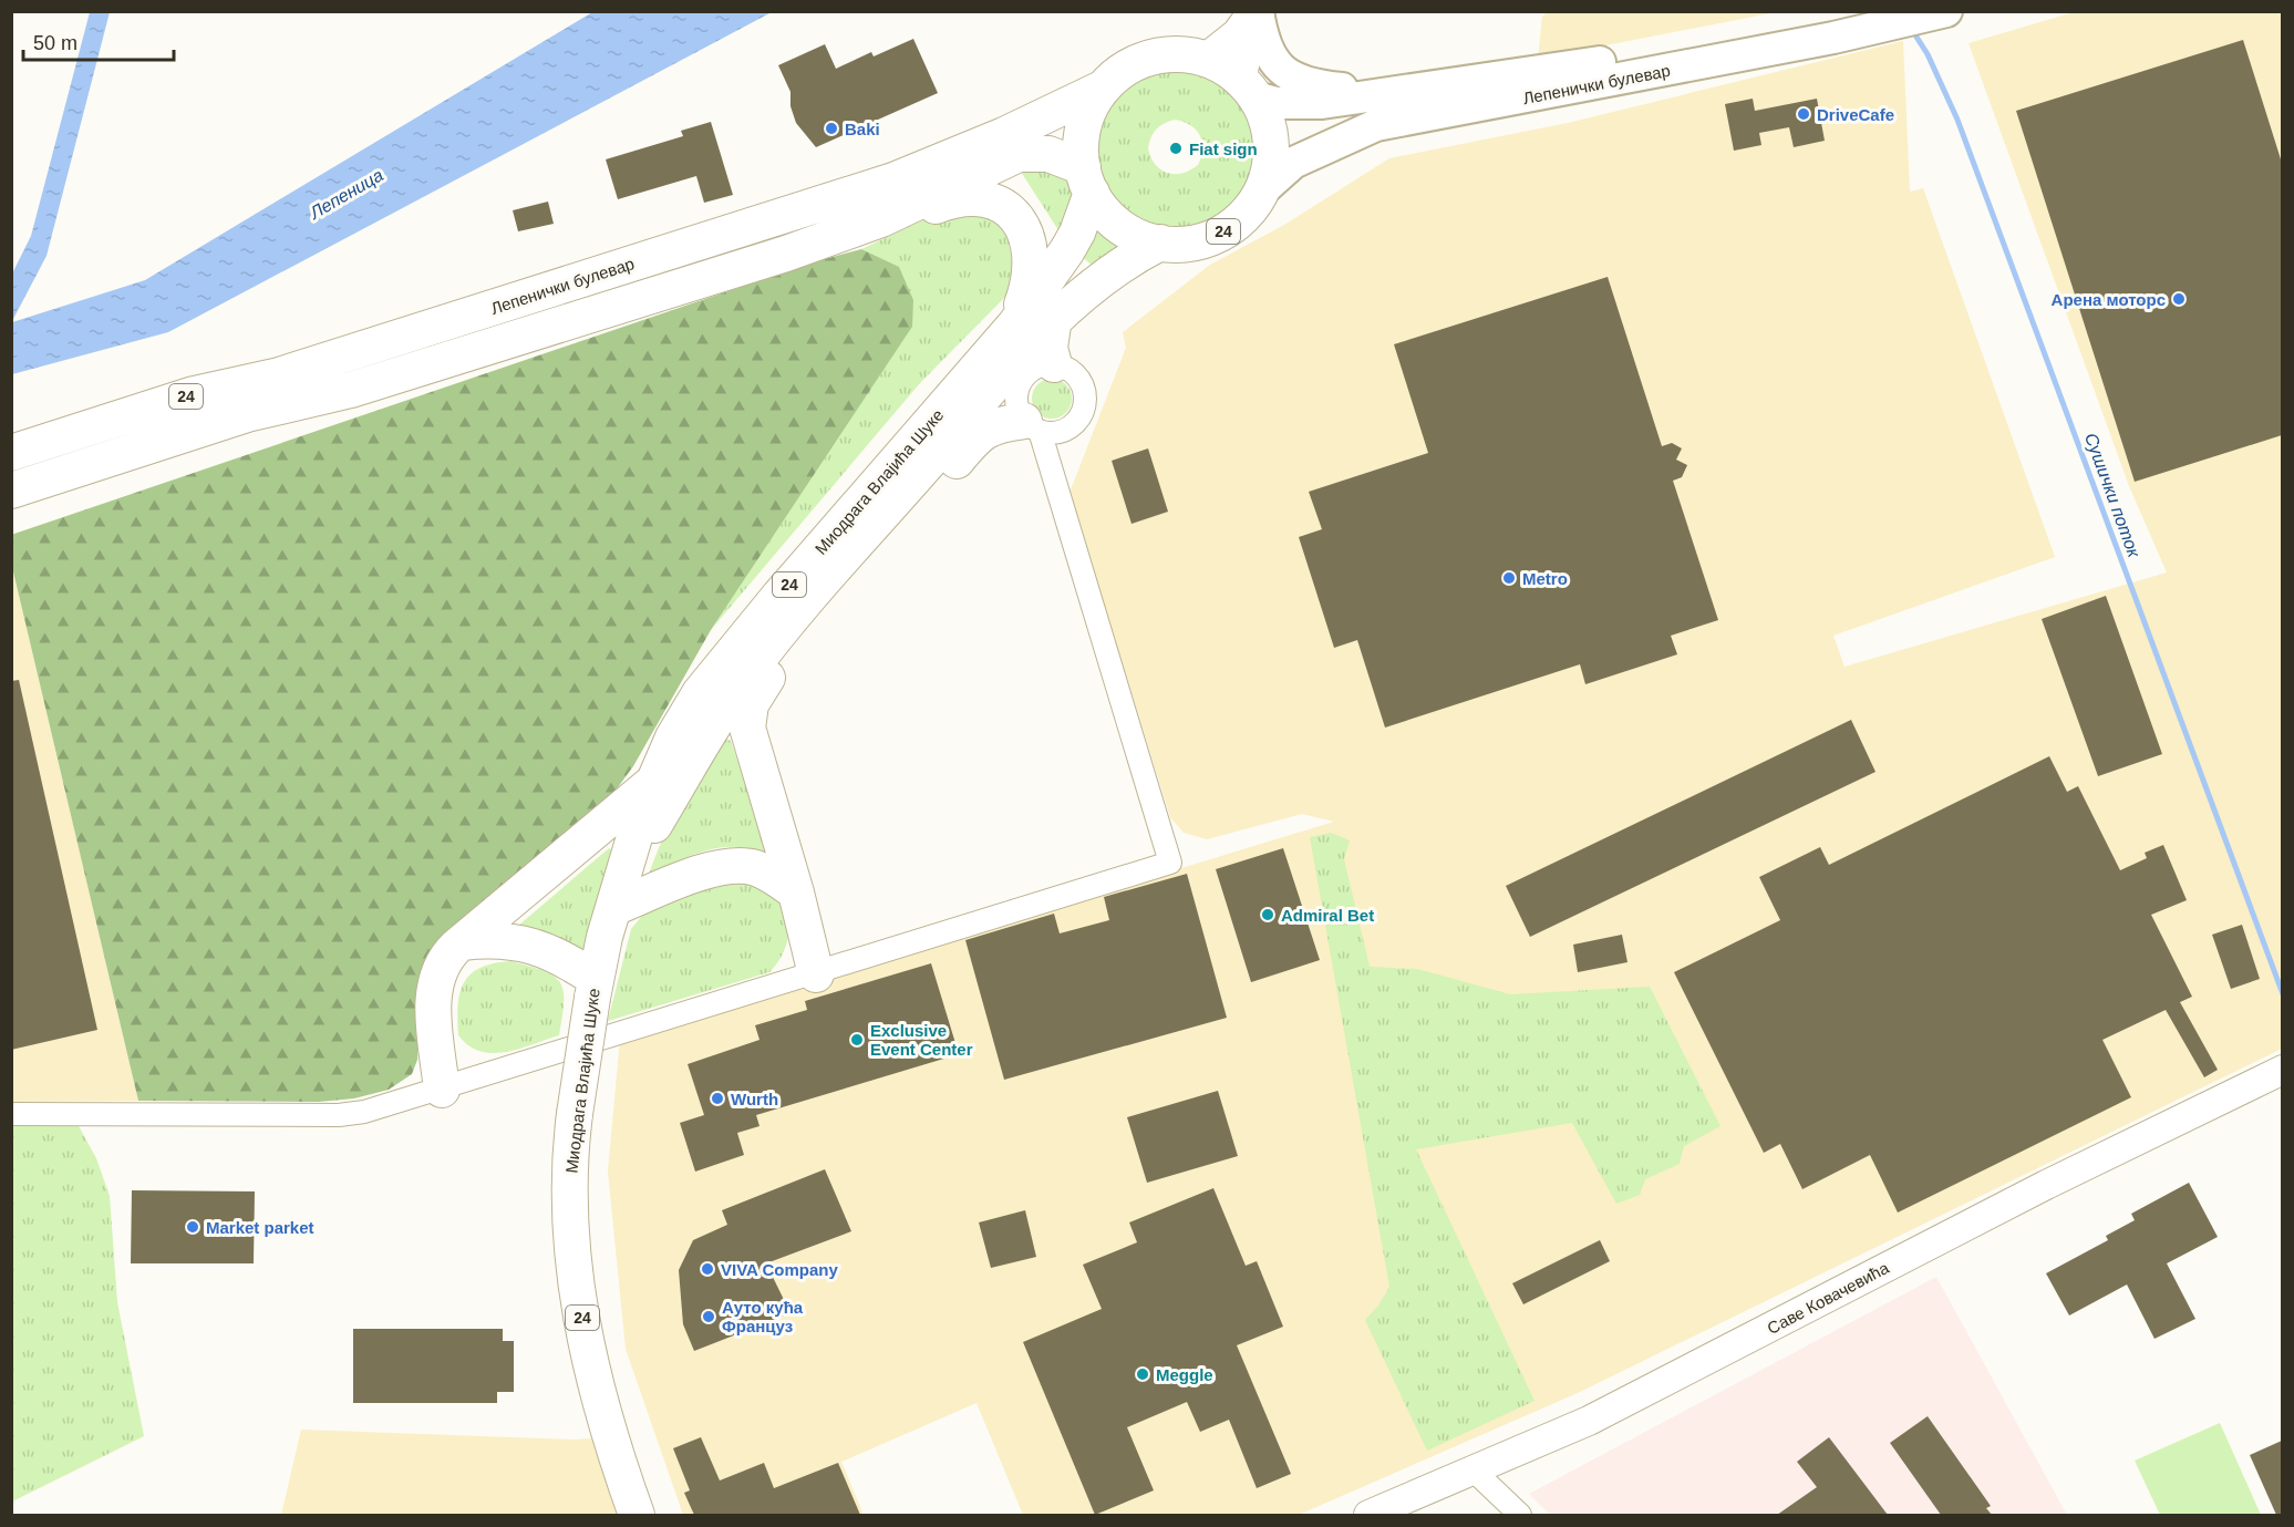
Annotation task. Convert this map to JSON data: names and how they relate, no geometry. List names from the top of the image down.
{
  "streets": {
    "main road": ["Лепенички булевар", "24", "Миодрага Влајића Шуке"],
    "street": ["Саве Ковачевића"]
  },
  "crossings": [
    ["Лепенички булевар", "24"],
    ["Лепенички булевар", "Миодрага Влајића Шуке"],
    ["24", "Миодрага Влајића Шуке"]
  ],
  "water": ["Лепеница", "Сушички поток"],
  "places": [
    "DriveCafe",
    "Baki",
    "Fiat sign",
    "Арена моторс",
    "Metro",
    "Admiral Bet",
    "Exclusive Event Center",
    "Wurth",
    "Market parket",
    "VIVA Company",
    "Ауто кућа Француз",
    "Meggle"
  ],
  "scale_bar": "50 m"
}
